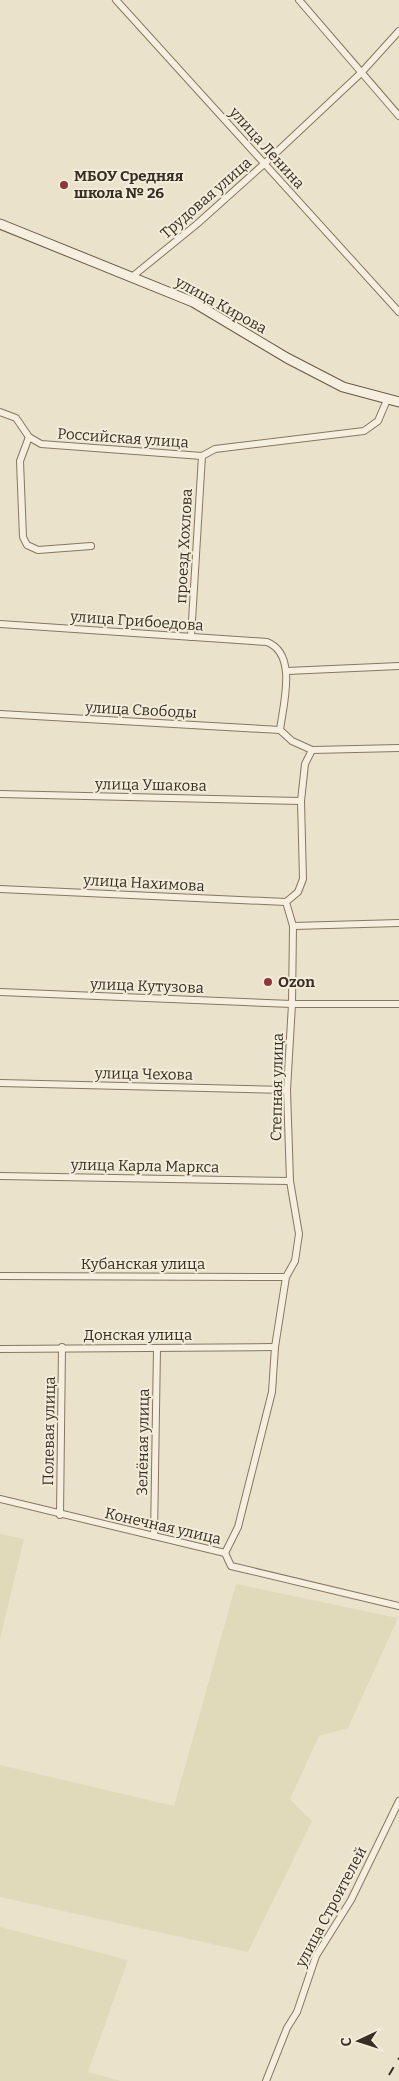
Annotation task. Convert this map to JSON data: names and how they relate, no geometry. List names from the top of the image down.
{
  "streets": {
    "main road": ["улица Кирова"],
    "street": [
      "улица Ленина",
      "Трудовая улица",
      "Российская улица",
      "проезд Хохлова",
      "улица Грибоедова",
      "улица Свободы",
      "улица Ушакова",
      "улица Нахимова",
      "улица Кутузова",
      "улица Чехова",
      "Степная улица",
      "улица Карла Маркса",
      "Кубанская улица",
      "Донская улица",
      "Полевая улица",
      "Зелёная улица",
      "Конечная улица",
      "улица Строителей"
    ]
  },
  "crossings": [
    ["улица Ленина", "Трудовая улица"],
    ["Трудовая улица", "улица Кирова"],
    ["улица Кирова", "Российская улица"],
    ["Российская улица", "проезд Хохлова"],
    ["проезд Хохлова", "улица Грибоедова"],
    ["улица Нахимова", "Степная улица"],
    ["улица Кутузова", "Степная улица"],
    ["улица Чехова", "Степная улица"],
    ["Степная улица", "улица Карла Маркса"],
    ["Степная улица", "Кубанская улица"],
    ["Степная улица", "Донская улица"],
    ["Степная улица", "Конечная улица"],
    ["Донская улица", "Полевая улица"],
    ["Донская улица", "Зелёная улица"],
    ["Полевая улица", "Конечная улица"],
    ["Зелёная улица", "Конечная улица"]
  ],
  "places": ["МБОУ Средняя школа № 26", "Ozon"],
  "north": "left"
}
